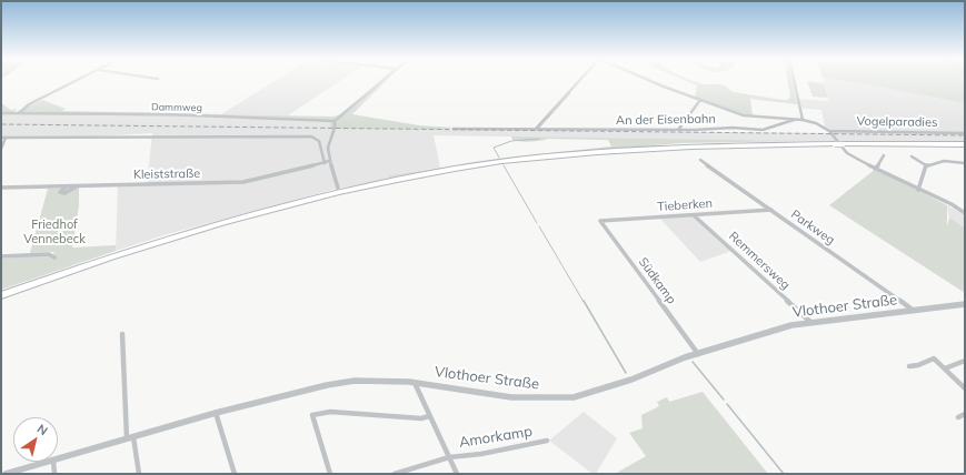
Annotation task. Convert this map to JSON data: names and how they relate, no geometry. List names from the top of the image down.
{
  "streets": {
    "street": [
      "Dammweg",
      "An der Eisenbahn",
      "Vogelparadies",
      "Kleiststraße",
      "Tieberken",
      "Parkweg",
      "Remmersweg",
      "Südkamp",
      "Vlothoer Straße",
      "Amorkamp"
    ]
  },
  "crossings": [
    ["Tieberken", "Parkweg"],
    ["Tieberken", "Remmersweg"],
    ["Tieberken", "Südkamp"],
    ["Parkweg", "Vlothoer Straße"],
    ["Remmersweg", "Vlothoer Straße"],
    ["Südkamp", "Vlothoer Straße"]
  ],
  "parks": ["Friedhof Vennebeck"],
  "north": "top right"
}
